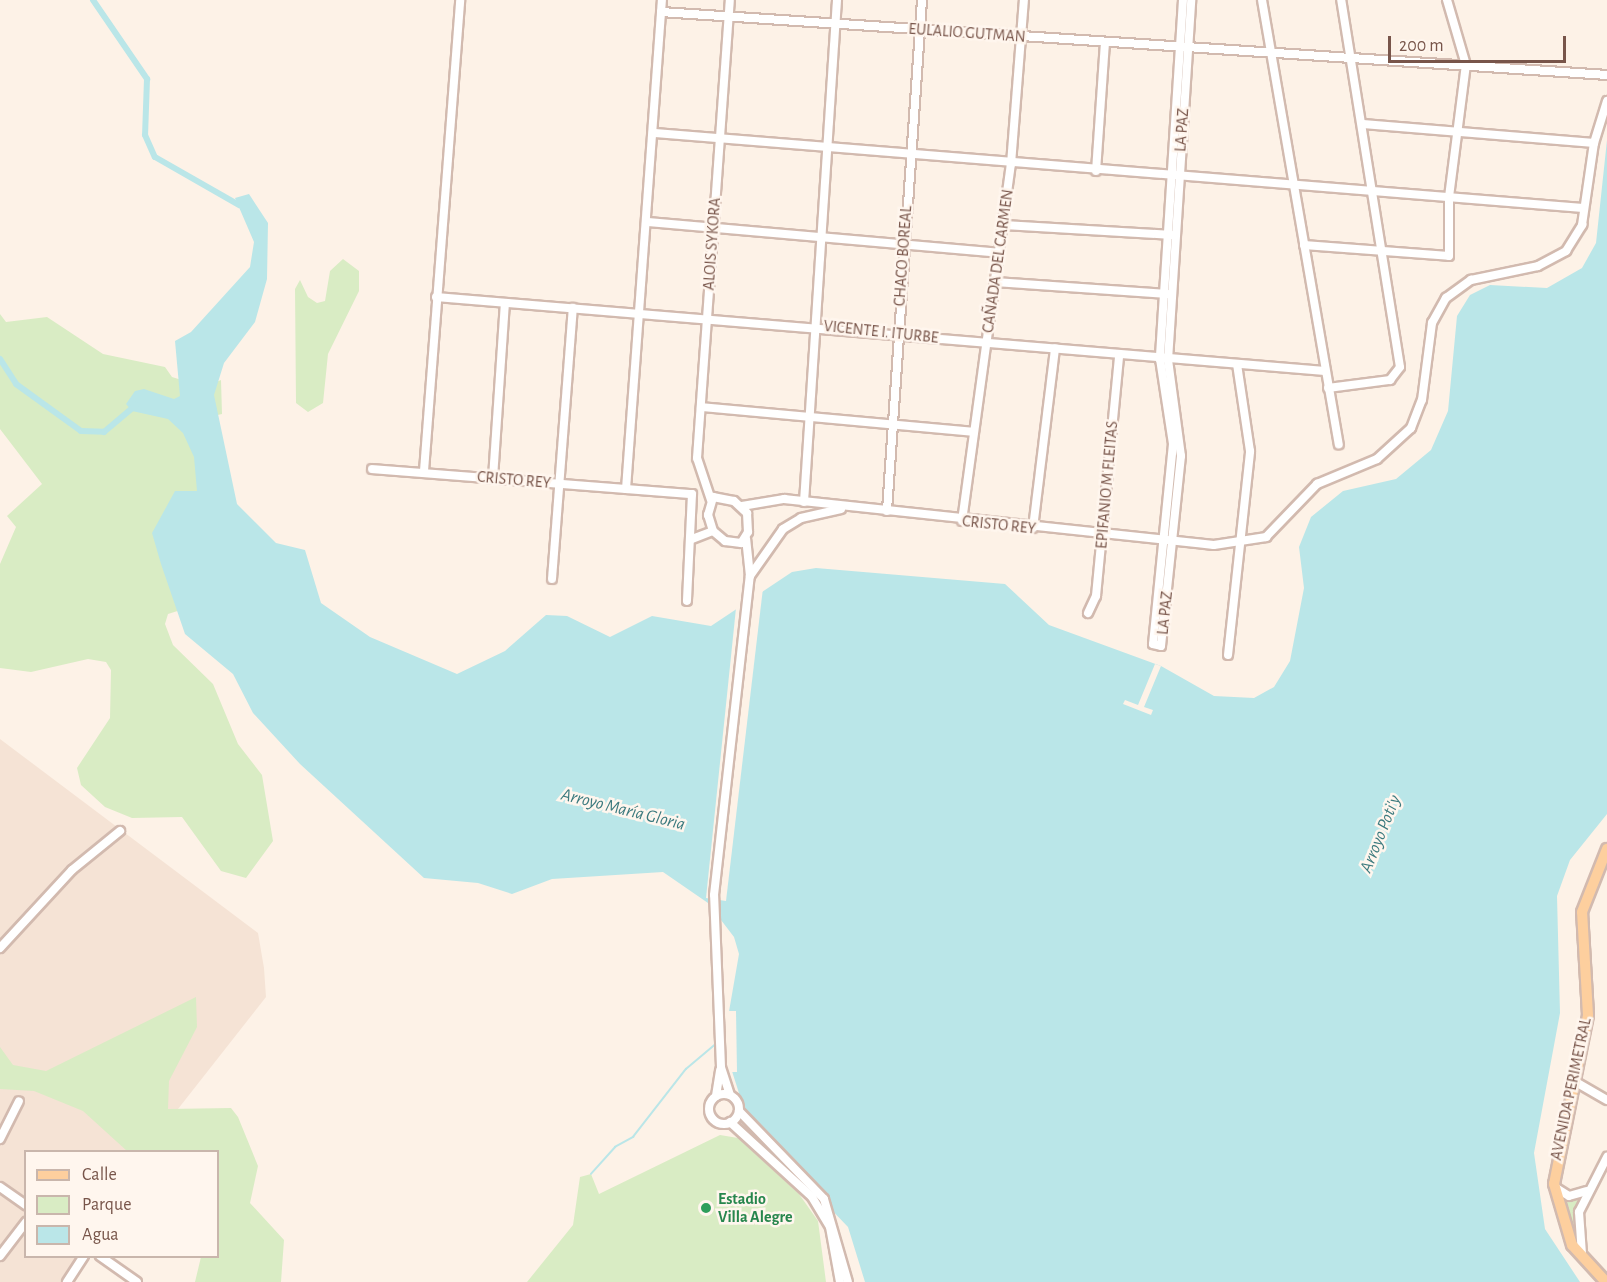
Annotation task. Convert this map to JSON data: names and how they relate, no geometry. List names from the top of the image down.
{
  "streets": {
    "main road": ["AVENIDA PERIMETRAL"],
    "street": [
      "EULALIO GUTMAN",
      "LA PAZ",
      "ALOIS SYKORA",
      "CHACO BOREAL",
      "CAÑADA DEL CARMEN",
      "VICENTE I. ITURBE",
      "CRISTO REY",
      "EPIFANIO M FLEITAS"
    ]
  },
  "crossings": [
    ["EULALIO GUTMAN", "LA PAZ"],
    ["EULALIO GUTMAN", "ALOIS SYKORA"],
    ["EULALIO GUTMAN", "CHACO BOREAL"],
    ["EULALIO GUTMAN", "CAÑADA DEL CARMEN"],
    ["LA PAZ", "VICENTE I. ITURBE"],
    ["LA PAZ", "CRISTO REY"],
    ["ALOIS SYKORA", "VICENTE I. ITURBE"],
    ["CHACO BOREAL", "VICENTE I. ITURBE"],
    ["CHACO BOREAL", "CRISTO REY"],
    ["CAÑADA DEL CARMEN", "VICENTE I. ITURBE"],
    ["CAÑADA DEL CARMEN", "CRISTO REY"],
    ["VICENTE I. ITURBE", "EPIFANIO M FLEITAS"],
    ["CRISTO REY", "EPIFANIO M FLEITAS"]
  ],
  "water": ["Arroyo María Gloria", "Arroyo Poti'y"],
  "places": ["Estadio Villa Alegre"],
  "legend": ["Calle", "Parque", "Agua"],
  "scale_bar": "200 m"
}
